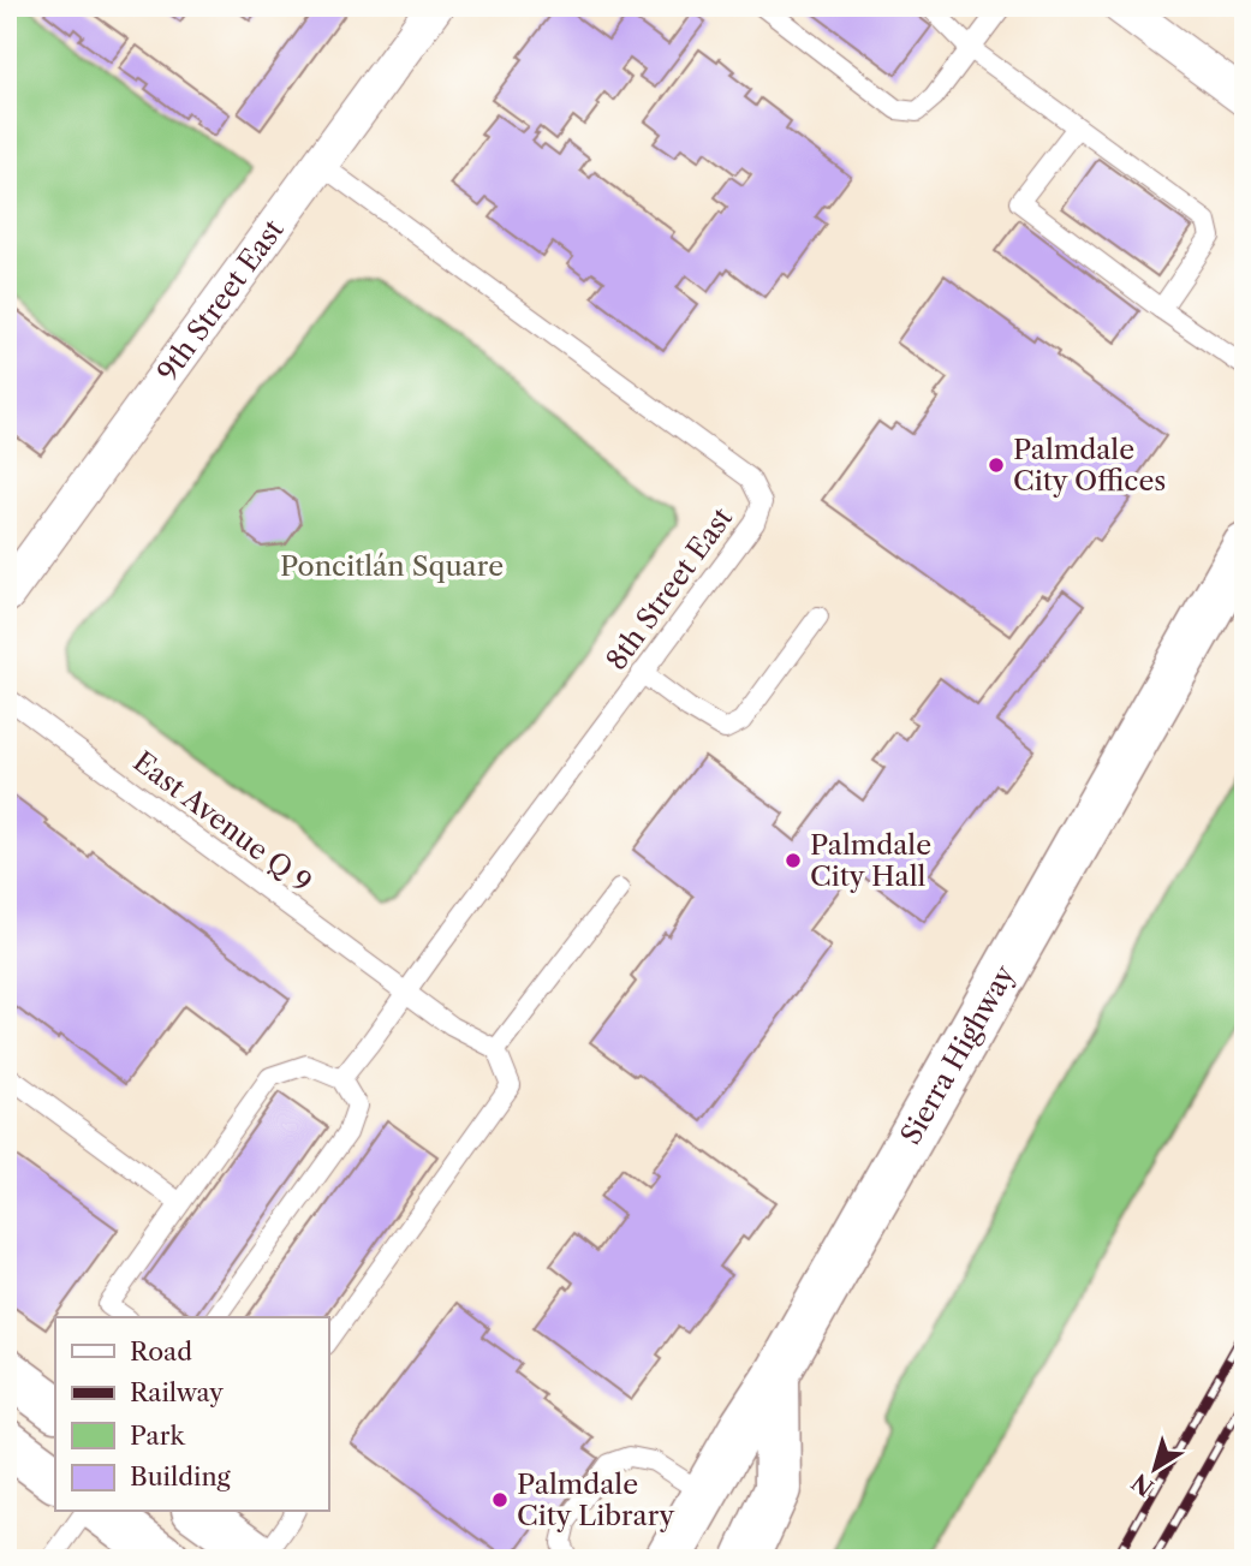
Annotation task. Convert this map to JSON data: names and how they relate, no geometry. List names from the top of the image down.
{
  "streets": {
    "highway": ["Sierra Highway"],
    "street": ["9th Street East"],
    "lane": ["8th Street East", "East Avenue Q 9"]
  },
  "crossings": [
    ["9th Street East", "8th Street East"],
    ["8th Street East", "East Avenue Q 9"]
  ],
  "parks": ["Poncitlán Square"],
  "places": ["Palmdale City Offices", "Palmdale City Hall", "Palmdale City Library"],
  "legend": [
    "Road",
    "Railway",
    "Park",
    "Building"
  ],
  "north": "bottom left"
}
